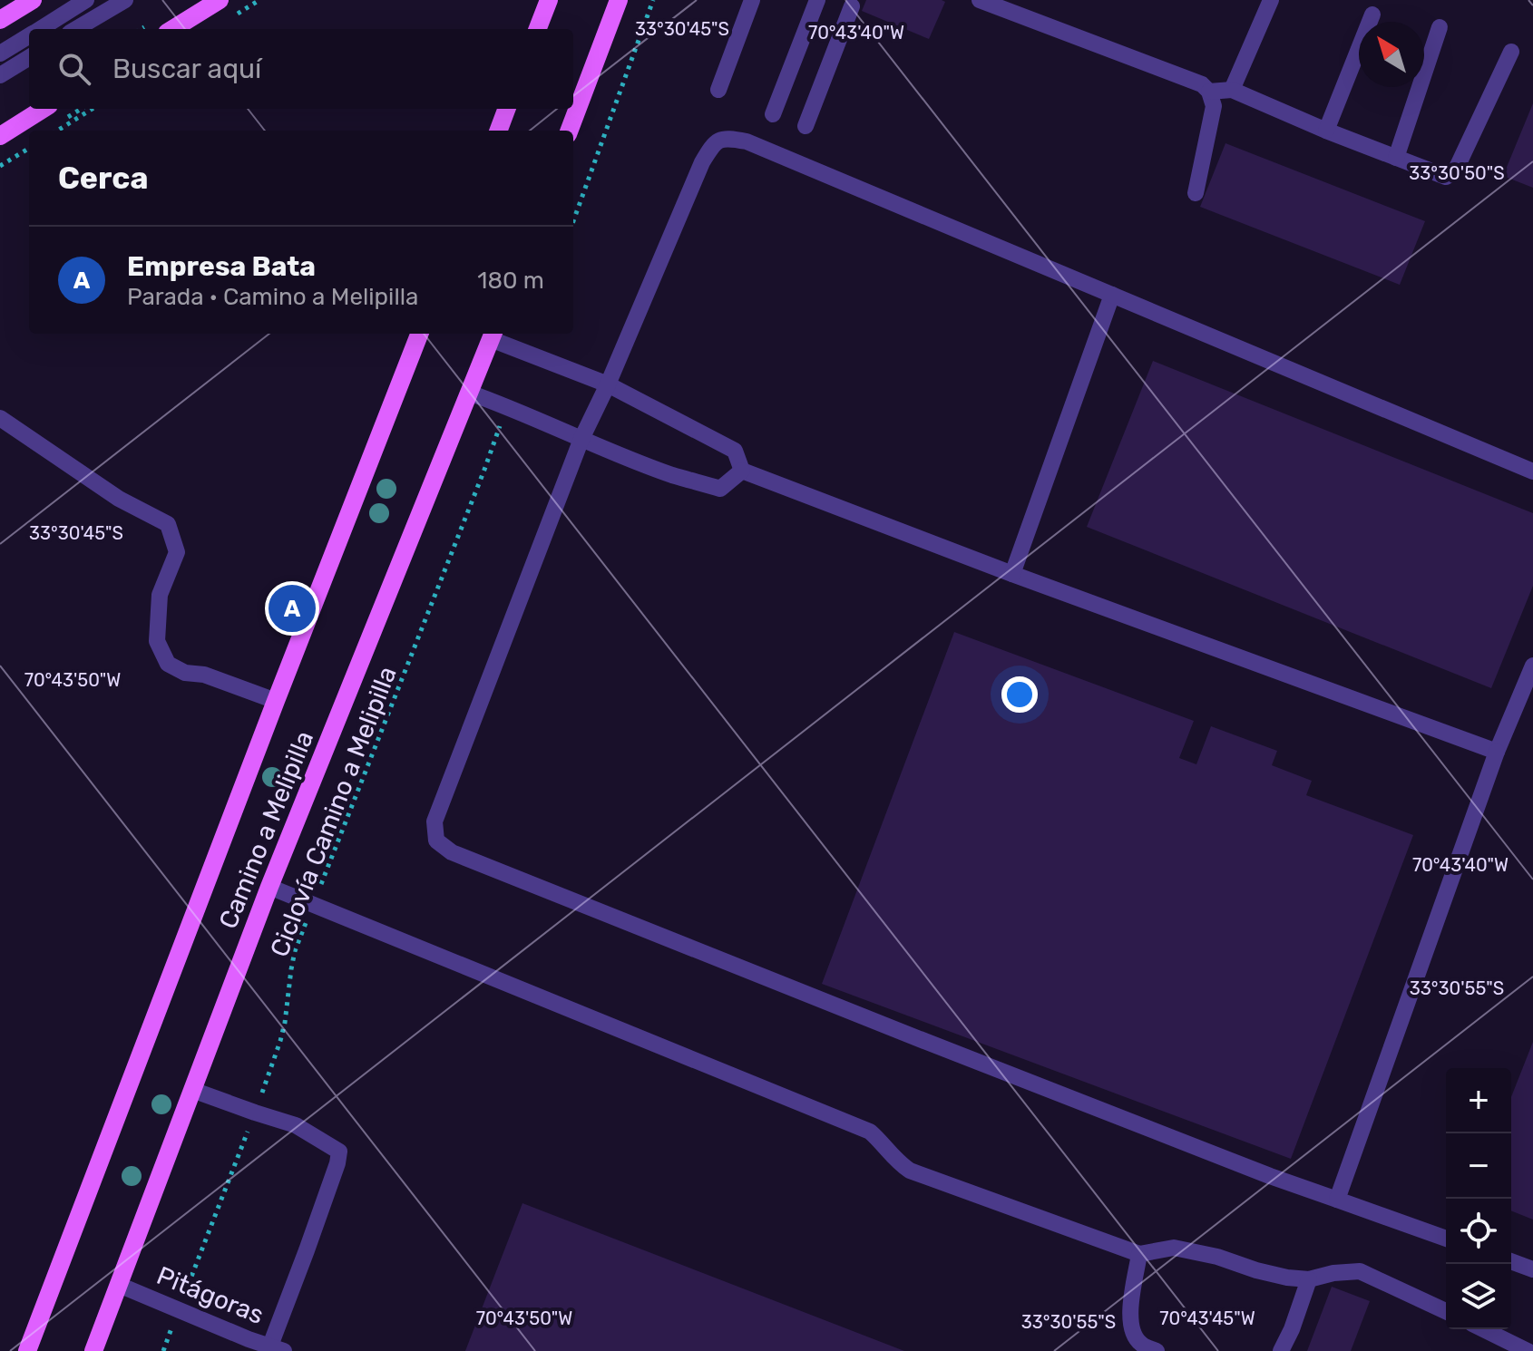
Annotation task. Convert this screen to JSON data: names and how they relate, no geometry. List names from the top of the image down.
{
  "streets": {
    "main road": ["Camino a Melipilla"],
    "lane": ["Pitágoras"],
    "path": ["Ciclovía Camino a Melipilla"]
  },
  "crossings": [
    ["Ciclovía Camino a Melipilla", "Pitágoras"],
    ["Camino a Melipilla", "Pitágoras"]
  ],
  "north": "top left",
  "page": {
    "search": "Buscar aquí",
    "heading": "Cerca",
    "list": [
      {
        "mark": "A",
        "name": "Empresa Bata",
        "note": "Parada · Camino a Melipilla",
        "value": "180 m"
      }
    ],
    "pins": "A",
    "map_buttons": ["+", "−"]
  },
  "coordinates": [
    "33°30'45\"S",
    "70°43'40\"W",
    "33°30'50\"S",
    "70°43'50\"W",
    "33°30'55\"S",
    "70°43'45\"W"
  ]
}
